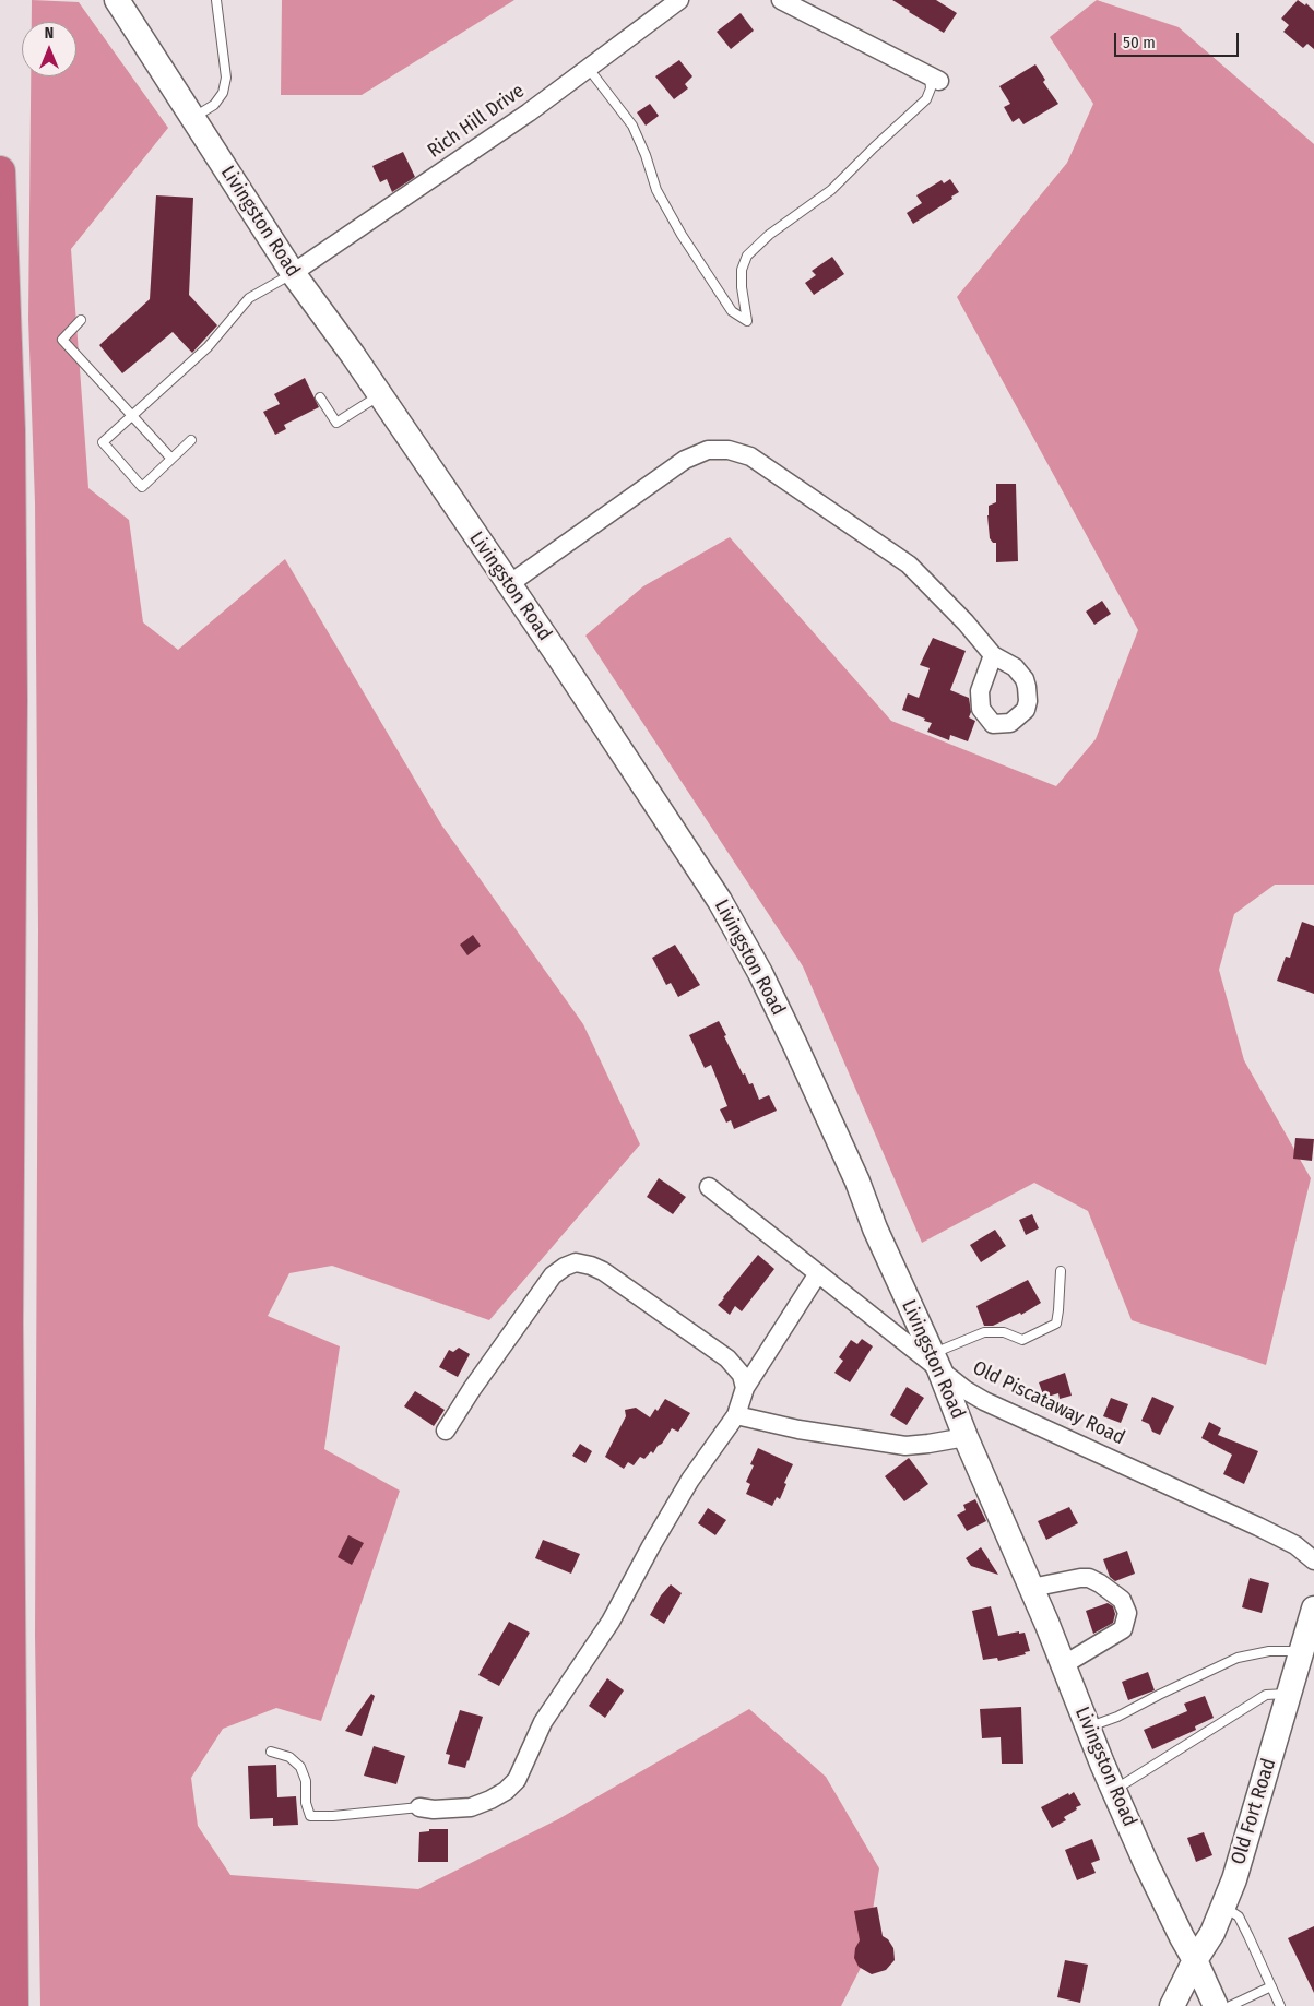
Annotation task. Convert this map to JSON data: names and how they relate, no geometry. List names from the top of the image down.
{
  "streets": {
    "main road": ["Livingston Road", "Old Fort Road"],
    "street": ["Rich Hill Drive", "Old Piscataway Road"]
  },
  "crossings": [
    ["Rich Hill Drive", "Livingston Road"],
    ["Livingston Road", "Old Piscataway Road"],
    ["Livingston Road", "Old Fort Road"]
  ],
  "scale_bar": "50 m",
  "north": "top"
}
